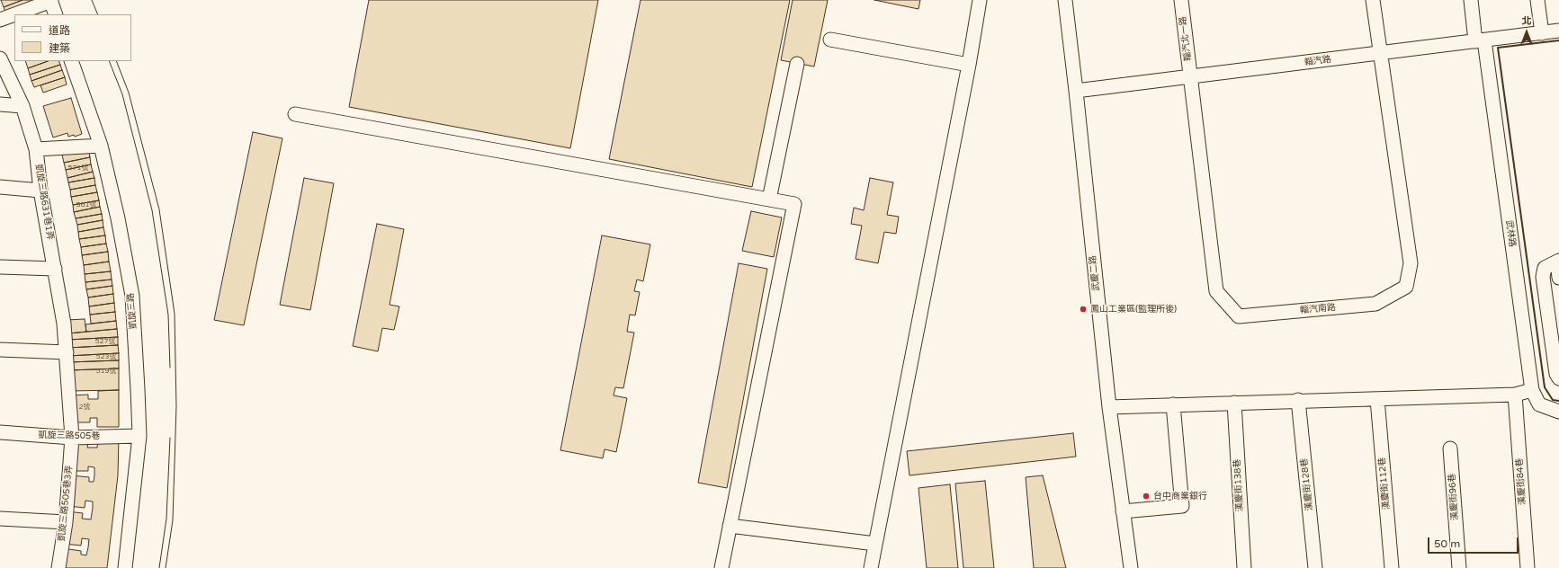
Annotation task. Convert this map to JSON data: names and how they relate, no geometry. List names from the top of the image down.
{
  "streets": {
    "street": [
      "輜汽北一路",
      "輜汽路",
      "凱旋三路631巷1弄",
      "武林路",
      "武慶二路",
      "輜汽南路",
      "凱旋三路",
      "凱旋三路505巷",
      "漢慶街84巷",
      "漢慶街112巷",
      "漢慶街128巷",
      "漢慶街138巷",
      "漢慶街96巷",
      "凱旋三路505巷3弄"
    ]
  },
  "crossings": [
    ["輜汽北一路", "輜汽路"],
    ["輜汽北一路", "輜汽南路"],
    ["輜汽路", "武林路"],
    ["輜汽路", "武慶二路"],
    ["輜汽路", "輜汽南路"],
    ["凱旋三路631巷1弄", "凱旋三路505巷3弄"],
    ["凱旋三路", "凱旋三路505巷"],
    ["凱旋三路505巷", "凱旋三路505巷3弄"]
  ],
  "places": ["鳳山工業區(監理所後)", "台中商業銀行"],
  "house_numbers": [
    "571號",
    "561號",
    "527號",
    "523號",
    "519號",
    "2號"
  ],
  "legend": ["道路", "建築"],
  "scale_bar": "50 m",
  "north": "top"
}
